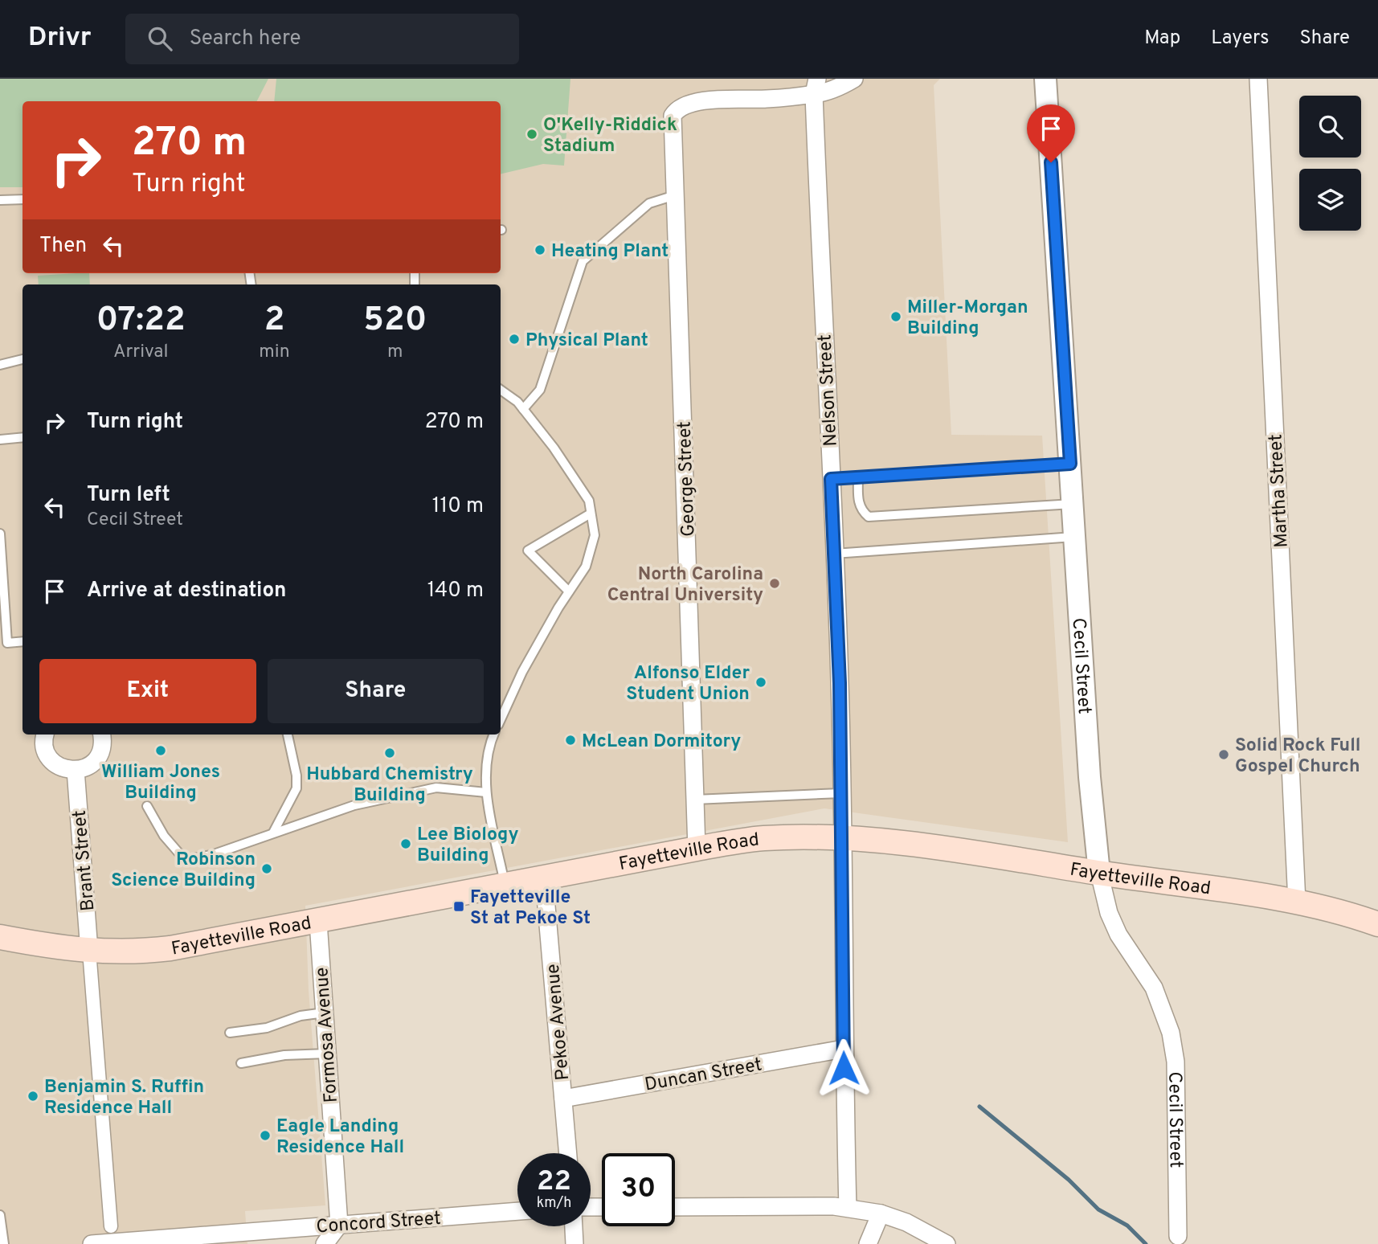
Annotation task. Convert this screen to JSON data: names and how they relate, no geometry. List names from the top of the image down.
{
  "streets": {
    "main road": ["Fayetteville Road"],
    "street": [
      "Nelson Street",
      "George Street",
      "Martha Street",
      "Cecil Street",
      "Brant Street",
      "Pekoe Avenue",
      "Formosa Avenue",
      "Duncan Street",
      "Concord Street"
    ]
  },
  "crossings": [
    ["Nelson Street", "George Street"],
    ["Nelson Street", "Fayetteville Road"],
    ["Nelson Street", "Duncan Street"],
    ["George Street", "Fayetteville Road"],
    ["Martha Street", "Fayetteville Road"],
    ["Cecil Street", "Fayetteville Road"],
    ["Fayetteville Road", "Brant Street"],
    ["Fayetteville Road", "Pekoe Avenue"],
    ["Fayetteville Road", "Formosa Avenue"],
    ["Pekoe Avenue", "Duncan Street"],
    ["Formosa Avenue", "Concord Street"]
  ],
  "places": {
    "other": [
      "O'Kelly-Riddick Stadium",
      "Heating Plant",
      "Miller-Morgan Building",
      "Physical Plant",
      "North Carolina Central University",
      "Alfonso Elder Student Union",
      "McLean Dormitory",
      "William Jones Building",
      "Hubbard Chemistry Building",
      "Solid Rock Full Gospel Church",
      "Lee Biology Building",
      "Robinson Science Building",
      "Benjamin S. Ruffin Residence Hall",
      "Eagle Landing Residence Hall"
    ],
    "transit": ["Fayetteville St at Pekoe St"]
  },
  "page": {
    "header": "Drivr",
    "search": "Search here",
    "nav": ["Map", "Layers", "Share"],
    "turn": ["270 m", "Turn right"],
    "then": "Then",
    "eta": [
      "07:22",
      "Arrival",
      "2",
      "min",
      "520",
      "m"
    ],
    "list": [
      {
        "name": "Turn right",
        "value": "270 m"
      },
      {
        "name": "Turn left",
        "note": "Cecil Street",
        "value": "110 m"
      },
      {
        "name": "Arrive at destination",
        "value": "140 m"
      }
    ],
    "buttons": ["Exit", "Share"],
    "speed": "22 km/h",
    "limit": "30"
  }
}
